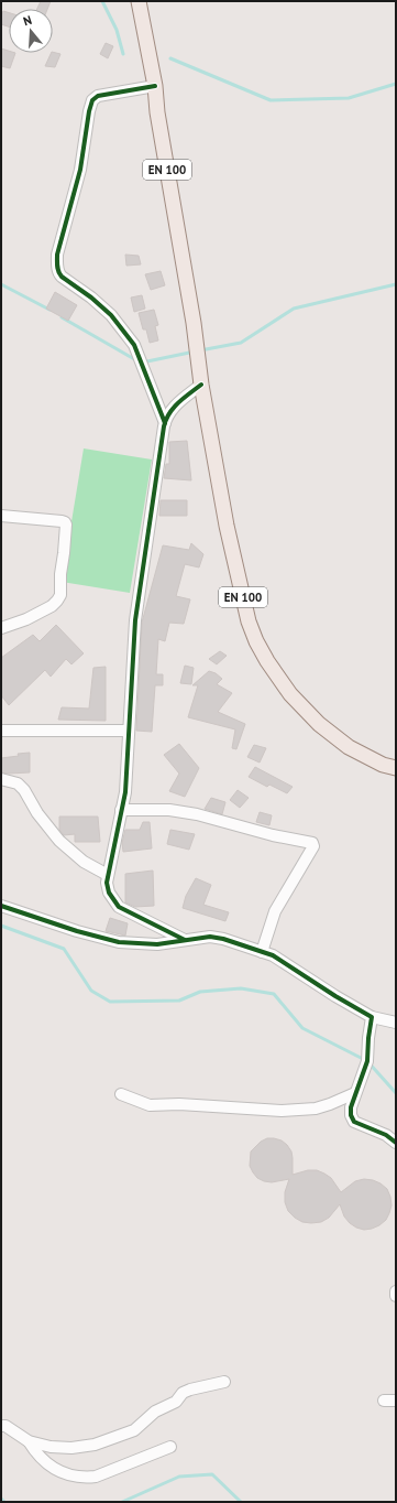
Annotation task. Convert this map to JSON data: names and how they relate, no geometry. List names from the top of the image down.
{
  "streets": {
    "main road": ["EN 100"]
  },
  "north": "top"
}
